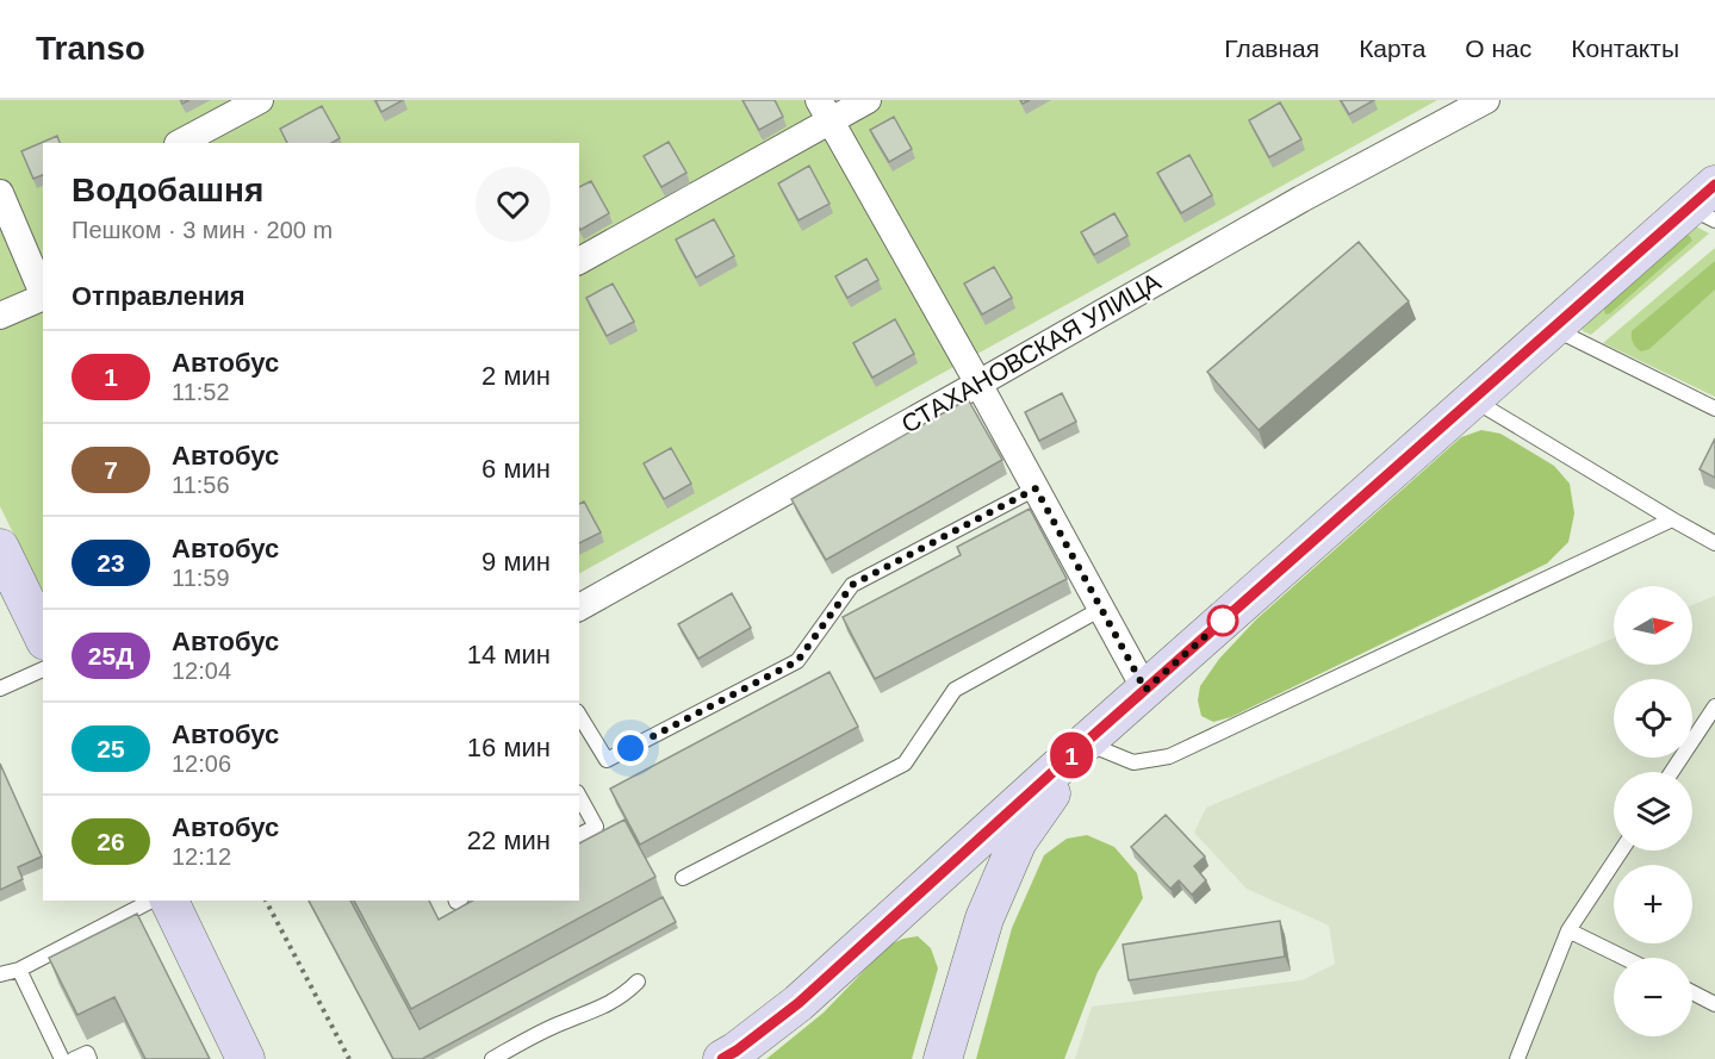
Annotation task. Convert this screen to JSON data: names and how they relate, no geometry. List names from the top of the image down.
{
  "streets": {
    "street": ["СТАХАНОВСКАЯ УЛИЦА"]
  },
  "lines": ["bus line 1"],
  "north": "right",
  "page": {
    "header": "Transo",
    "nav": [
      "Главная",
      "Карта",
      "О нас",
      "Контакты"
    ],
    "on_map": "1",
    "heading": [
      ["Водобашня", "Пешком · 3 мин · 200 m"],
      "Отправления"
    ],
    "list": [
      {
        "mark": "1",
        "name": "Автобус",
        "note": "11:52",
        "value": "2 мин"
      },
      {
        "mark": "7",
        "name": "Автобус",
        "note": "11:56",
        "value": "6 мин"
      },
      {
        "mark": "23",
        "name": "Автобус",
        "note": "11:59",
        "value": "9 мин"
      },
      {
        "mark": "25Д",
        "name": "Автобус",
        "note": "12:04",
        "value": "14 мин"
      },
      {
        "mark": "25",
        "name": "Автобус",
        "note": "12:06",
        "value": "16 мин"
      },
      {
        "mark": "26",
        "name": "Автобус",
        "note": "12:12",
        "value": "22 мин"
      }
    ],
    "map_buttons": ["+", "−"]
  }
}
